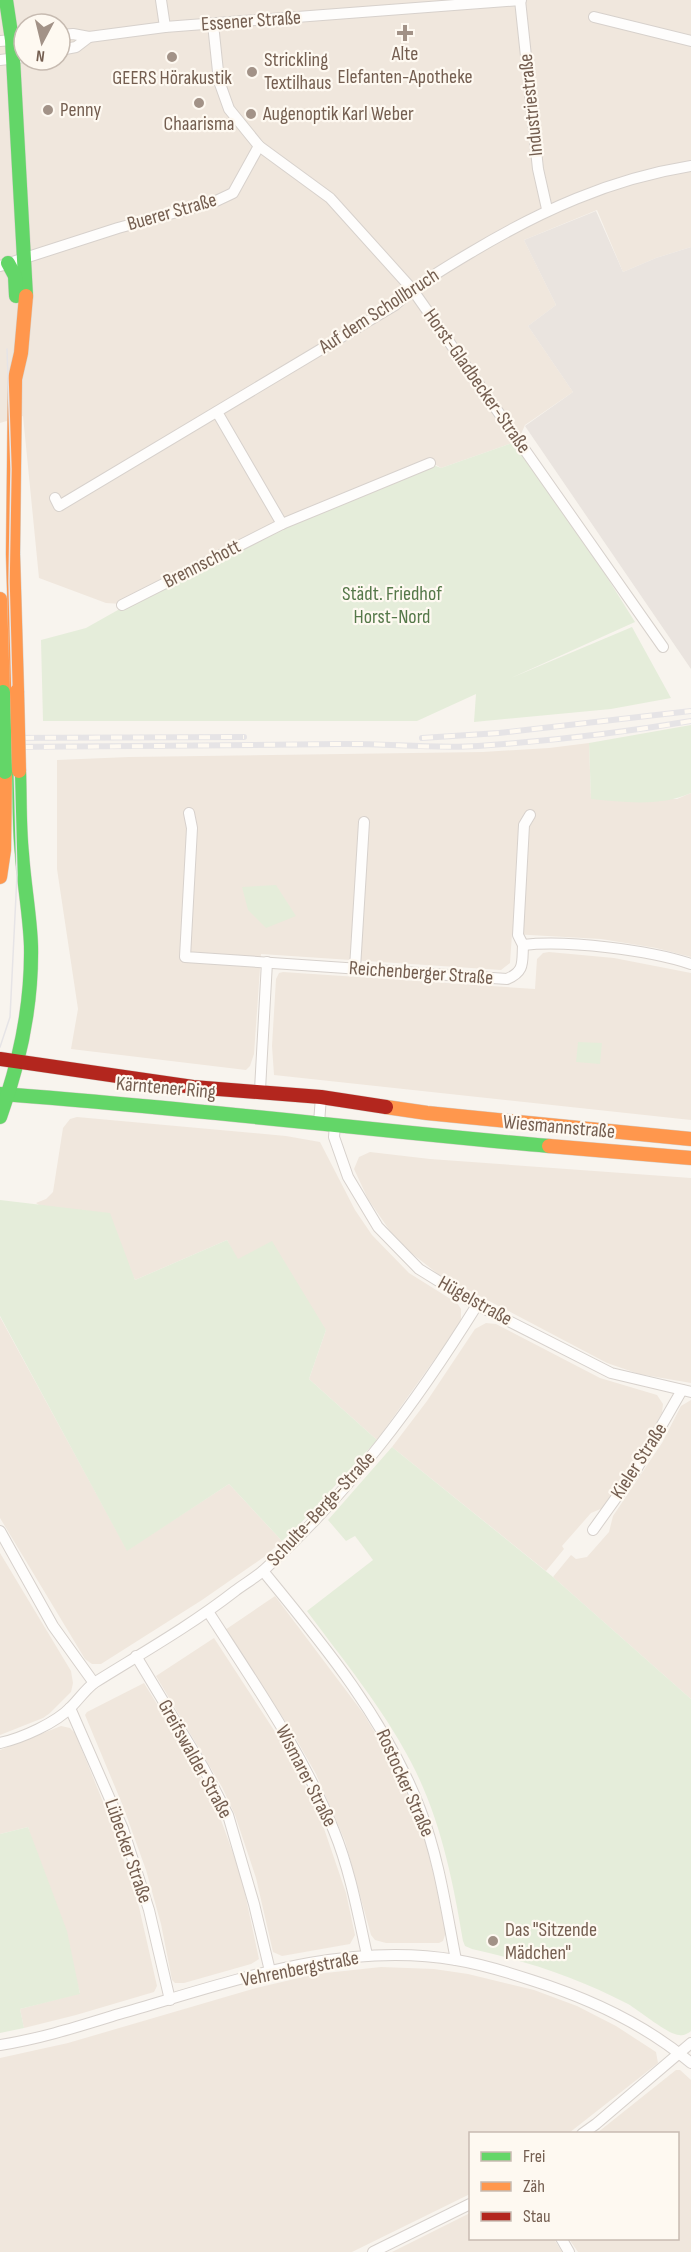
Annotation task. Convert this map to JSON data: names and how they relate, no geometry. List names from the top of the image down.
{
  "streets": {
    "main road": ["Kärntener Ring", "Wiesmannstraße"],
    "street": [
      "Essener Straße",
      "Industriestraße",
      "Buerer Straße",
      "Auf dem Schollbruch",
      "Horst-Gladbecker-Straße",
      "Brennschott",
      "Reichenberger Straße",
      "Hügelstraße",
      "Kieler Straße",
      "Schulte-Berge-Straße",
      "Greifswalder Straße",
      "Wismarer Straße",
      "Rostocker Straße",
      "Lübecker Straße",
      "Vehrenbergstraße"
    ]
  },
  "crossings": [
    ["Essener Straße", "Industriestraße"],
    ["Industriestraße", "Auf dem Schollbruch"],
    ["Buerer Straße", "Horst-Gladbecker-Straße"],
    ["Auf dem Schollbruch", "Horst-Gladbecker-Straße"],
    ["Kärntener Ring", "Wiesmannstraße"],
    ["Kärntener Ring", "Hügelstraße"],
    ["Hügelstraße", "Kieler Straße"],
    ["Hügelstraße", "Schulte-Berge-Straße"],
    ["Schulte-Berge-Straße", "Greifswalder Straße"],
    ["Schulte-Berge-Straße", "Wismarer Straße"],
    ["Schulte-Berge-Straße", "Rostocker Straße"],
    ["Schulte-Berge-Straße", "Lübecker Straße"],
    ["Greifswalder Straße", "Vehrenbergstraße"],
    ["Wismarer Straße", "Vehrenbergstraße"],
    ["Rostocker Straße", "Vehrenbergstraße"],
    ["Lübecker Straße", "Vehrenbergstraße"]
  ],
  "parks": ["Städt. Friedhof Horst-Nord"],
  "places": {
    "health": ["Alte Elefanten-Apotheke"],
    "other": [
      "GEERS Hörakustik",
      "Strickling Textilhaus",
      "Chaarisma",
      "Penny",
      "Augenoptik Karl Weber",
      "Das \"Sitzende Mädchen\""
    ]
  },
  "legend": ["Frei", "Zäh", "Stau"],
  "north": "bottom"
}
